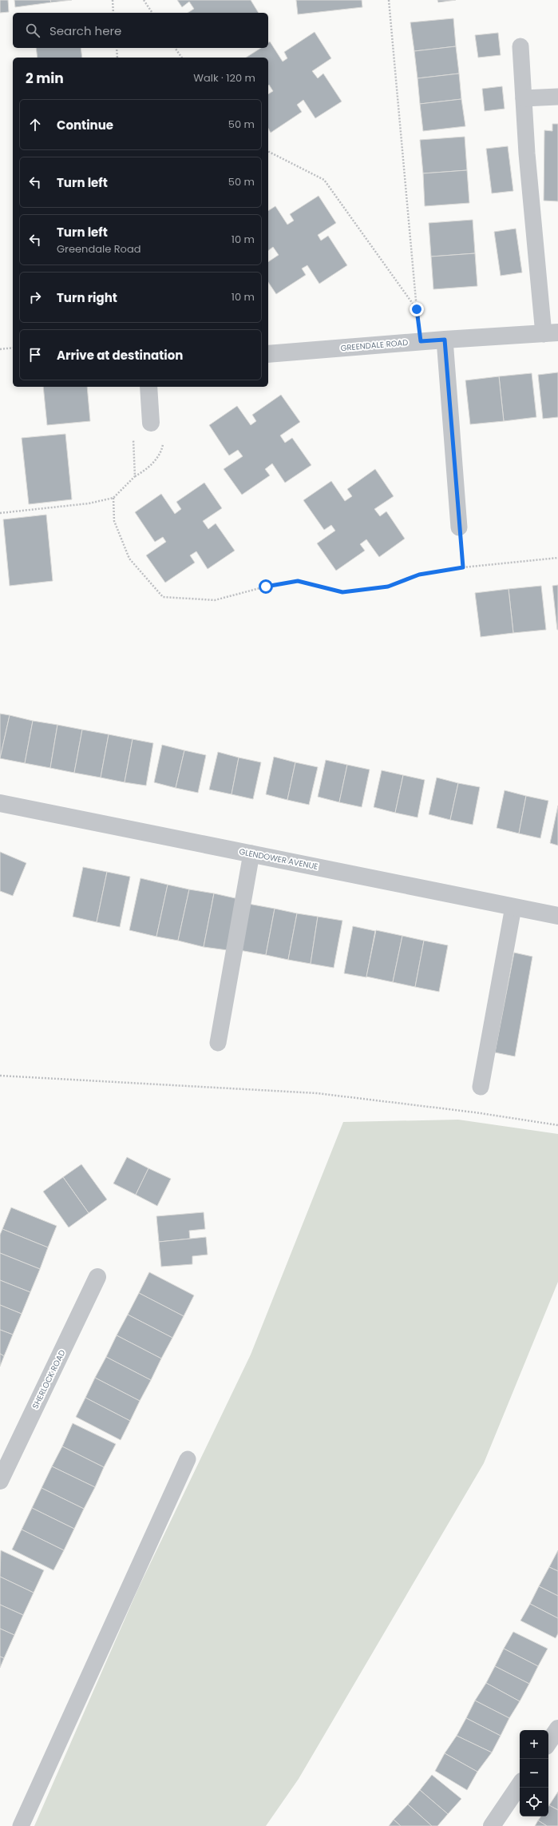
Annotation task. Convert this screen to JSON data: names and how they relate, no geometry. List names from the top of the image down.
{
  "streets": {
    "street": ["GREENDALE ROAD", "GLENDOWER AVENUE", "SHERLOCK ROAD"]
  },
  "page": {
    "search": "Search here",
    "heading": ["2 min", "Walk · 120 m"],
    "list": [
      ["Continue", "50 m"],
      ["Turn left", "50 m"],
      ["Turn left", "Greendale Road", "10 m"],
      ["Turn right", "10 m"],
      "Arrive at destination"
    ],
    "map_buttons": ["+", "−"]
  }
}
